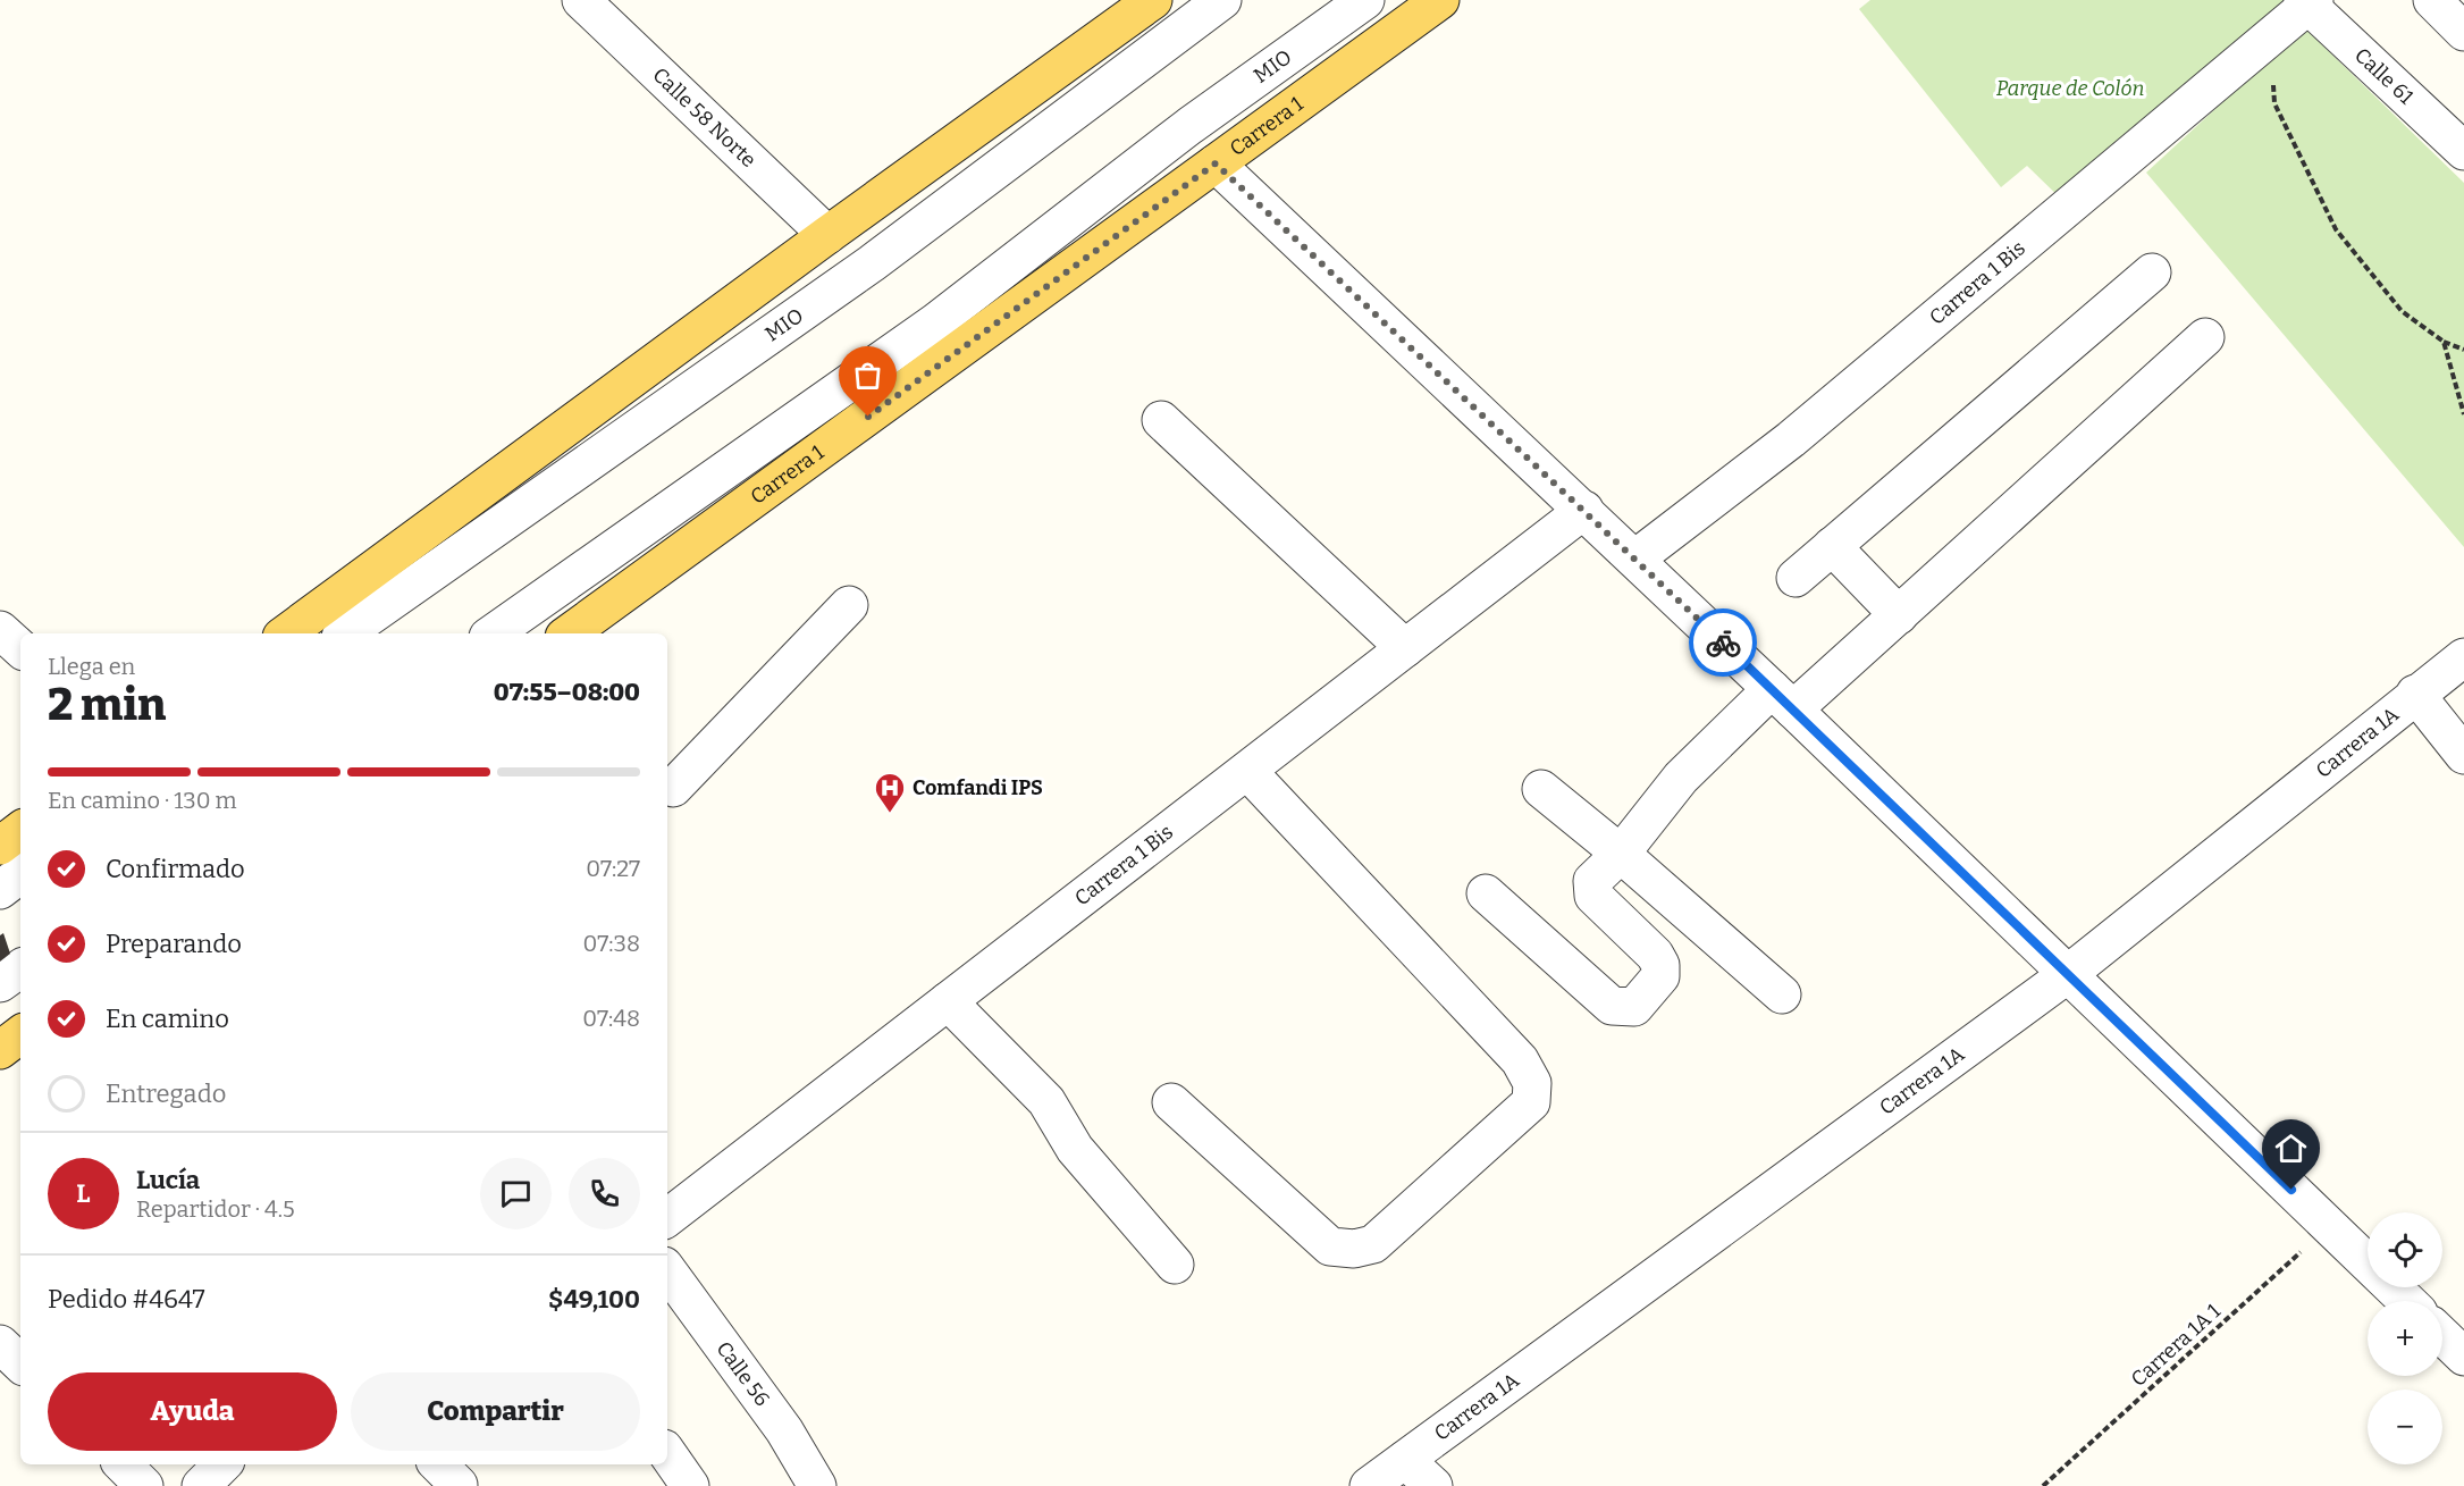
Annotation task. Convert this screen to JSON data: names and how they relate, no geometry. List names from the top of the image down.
{
  "streets": {
    "main road": ["Carrera 1"],
    "street": [
      "MIO",
      "Calle 61",
      "Calle 58 Norte",
      "Carrera 1 Bis",
      "Carrera 1A",
      "Calle 56"
    ],
    "path": ["Carrera 1A 1"]
  },
  "crossings": [
    ["Calle 61", "Carrera 1 Bis"]
  ],
  "parks": ["Parque de Colón"],
  "places": {
    "hospital": ["Comfandi IPS"]
  },
  "page": {
    "heading": ["2 min", "Llega en", "07:55–08:00"],
    "panel": [
      "Lucía",
      "Repartidor · 4.5",
      "Pedido #4647",
      "$49,100"
    ],
    "bar": "En camino · 130 m",
    "list": [
      ["Confirmado", "07:27"],
      ["Preparando", "07:38"],
      ["En camino", "07:48"],
      "Entregado"
    ],
    "round": "L",
    "map_buttons": ["+", "−"],
    "buttons": ["Ayuda", "Compartir"]
  }
}
